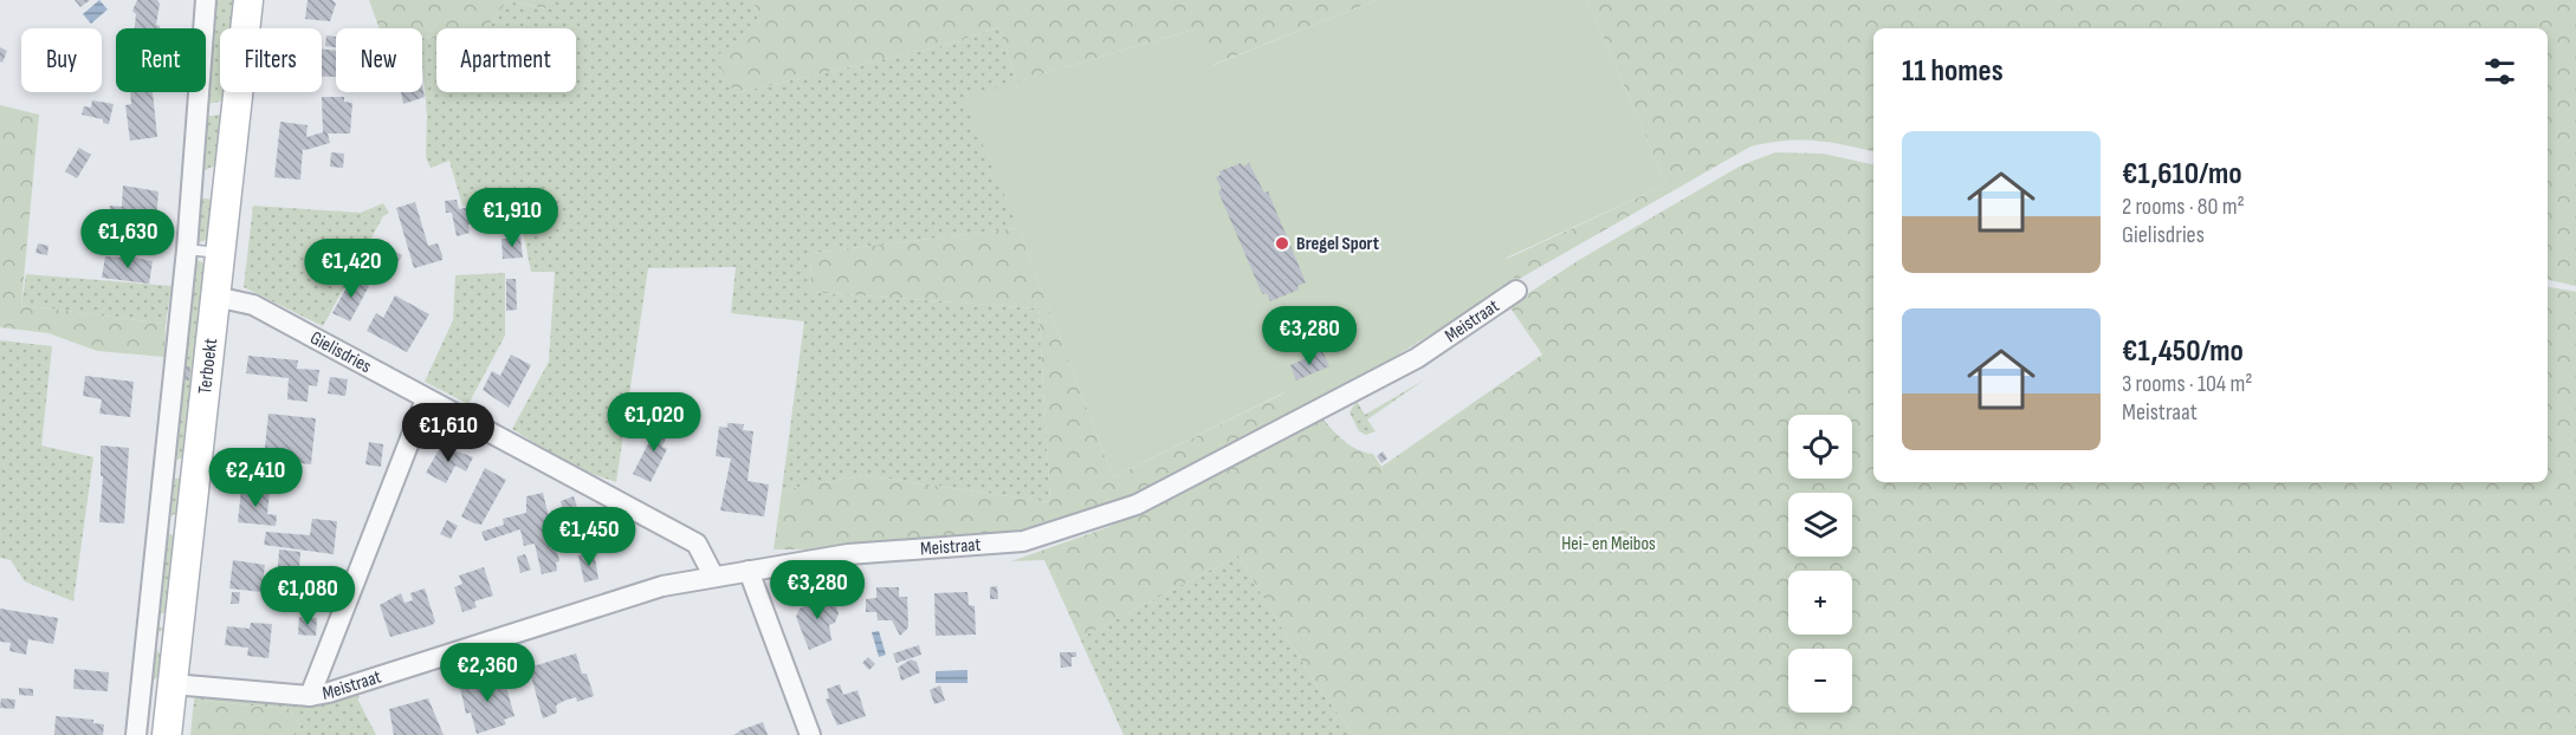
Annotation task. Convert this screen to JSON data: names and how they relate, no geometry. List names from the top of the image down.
{
  "streets": {
    "main road": ["Terboekt"],
    "street": ["Meistraat", "Gielisdries"]
  },
  "crossings": [
    ["Meistraat", "Gielisdries"],
    ["Meistraat", "Terboekt"],
    ["Gielisdries", "Terboekt"]
  ],
  "parks": ["Hei- en Meibos"],
  "places": ["Bregel Sport"],
  "page": {
    "chip": [
      "Buy",
      "Rent",
      "Filters",
      "New",
      "Apartment"
    ],
    "heading": "11 homes",
    "list": [
      {
        "name": "€1,610/mo",
        "note": "2 rooms · 80 m² · Gielisdries"
      },
      {
        "name": "€1,450/mo",
        "note": "3 rooms · 104 m² · Meistraat"
      }
    ],
    "price": [
      "€1,910",
      "€1,630",
      "€1,420",
      "€3,280",
      "€1,020",
      "€1,610",
      "€2,410",
      "€1,450",
      "€3,280",
      "€1,080",
      "€2,360"
    ],
    "map_buttons": ["+", "−"]
  }
}
